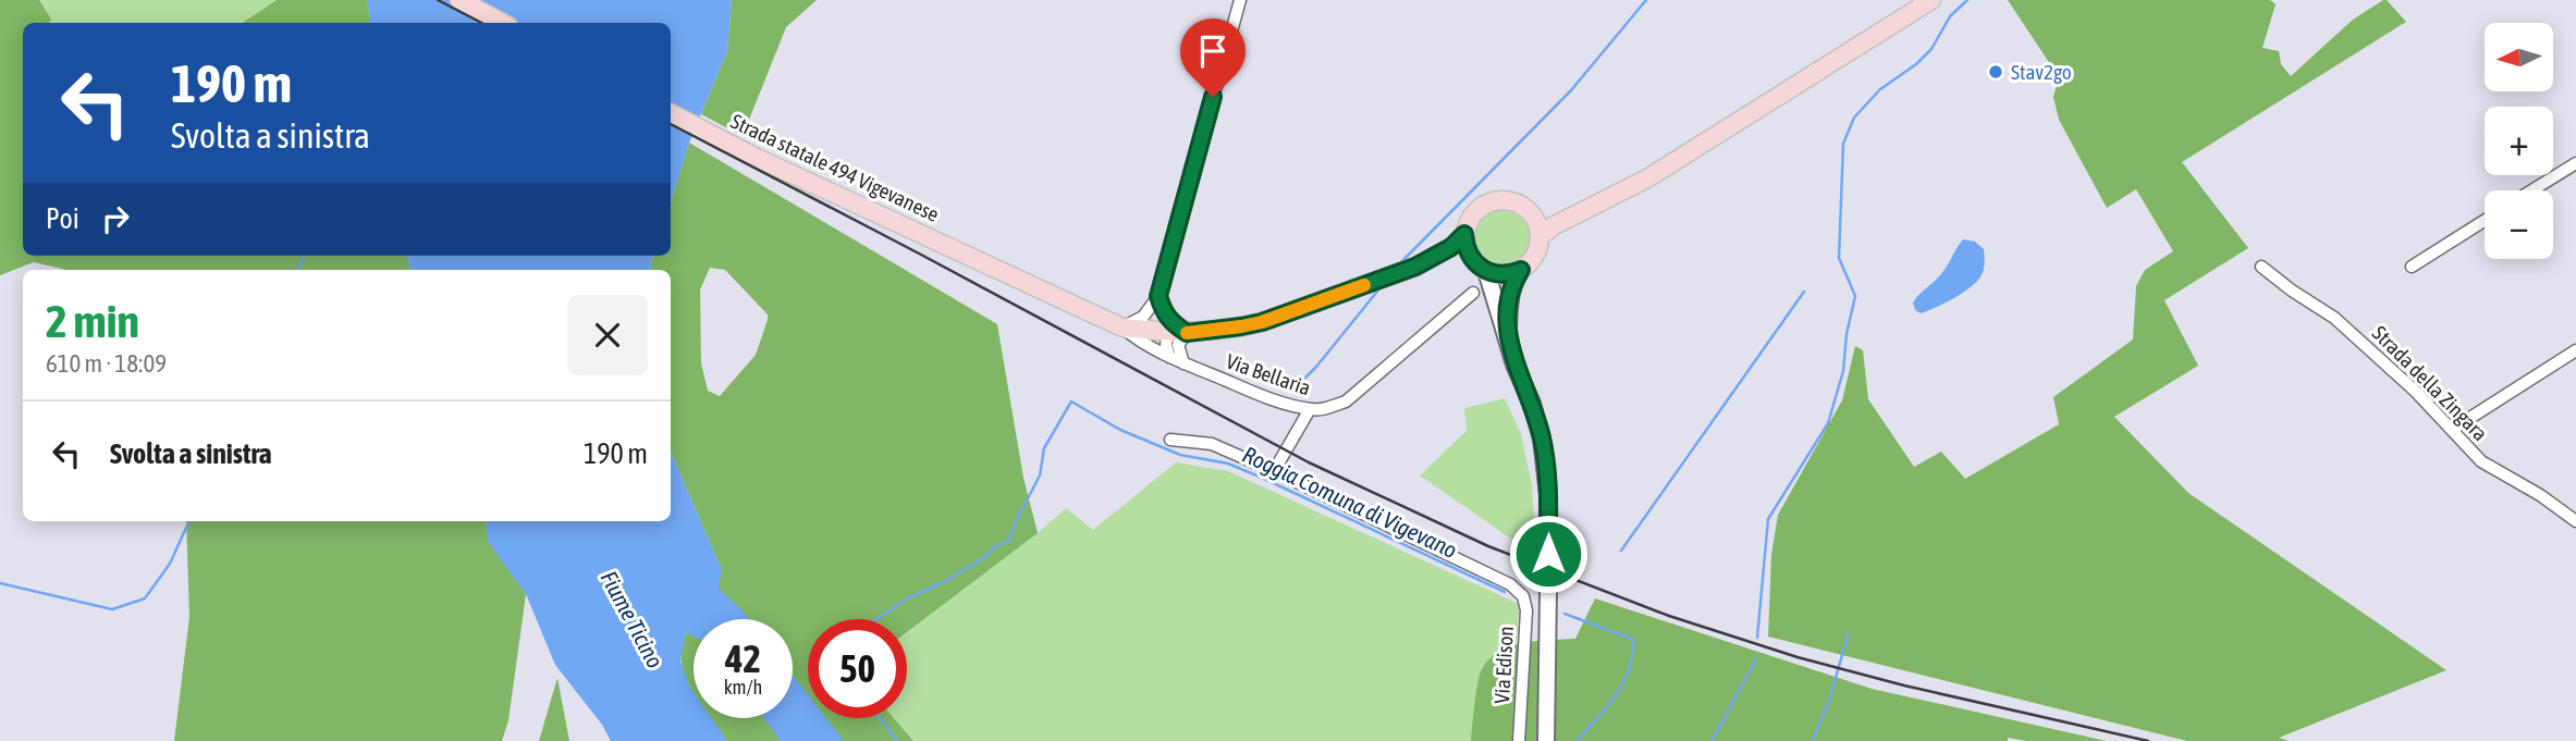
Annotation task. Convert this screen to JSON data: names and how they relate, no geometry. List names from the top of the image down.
{
  "streets": {
    "main road": ["Strada statale 494 Vigevanese"],
    "street": ["Via Bellaria", "Strada della Zingara", "Via Edison"]
  },
  "crossings": [
    ["Strada statale 494 Vigevanese", "Via Bellaria"]
  ],
  "water": ["Roggia Comuna di Vigevano", "Fiume Ticino"],
  "places": ["Stav2go"],
  "north": "left",
  "page": {
    "map_buttons": ["+", "−"],
    "turn": ["190 m", "Svolta a sinistra"],
    "then": "Poi",
    "heading": ["2 min", "610 m · 18:09"],
    "list": [
      {
        "name": "Svolta a sinistra",
        "value": "190 m"
      }
    ],
    "speed": "42 km/h",
    "limit": "50"
  }
}
